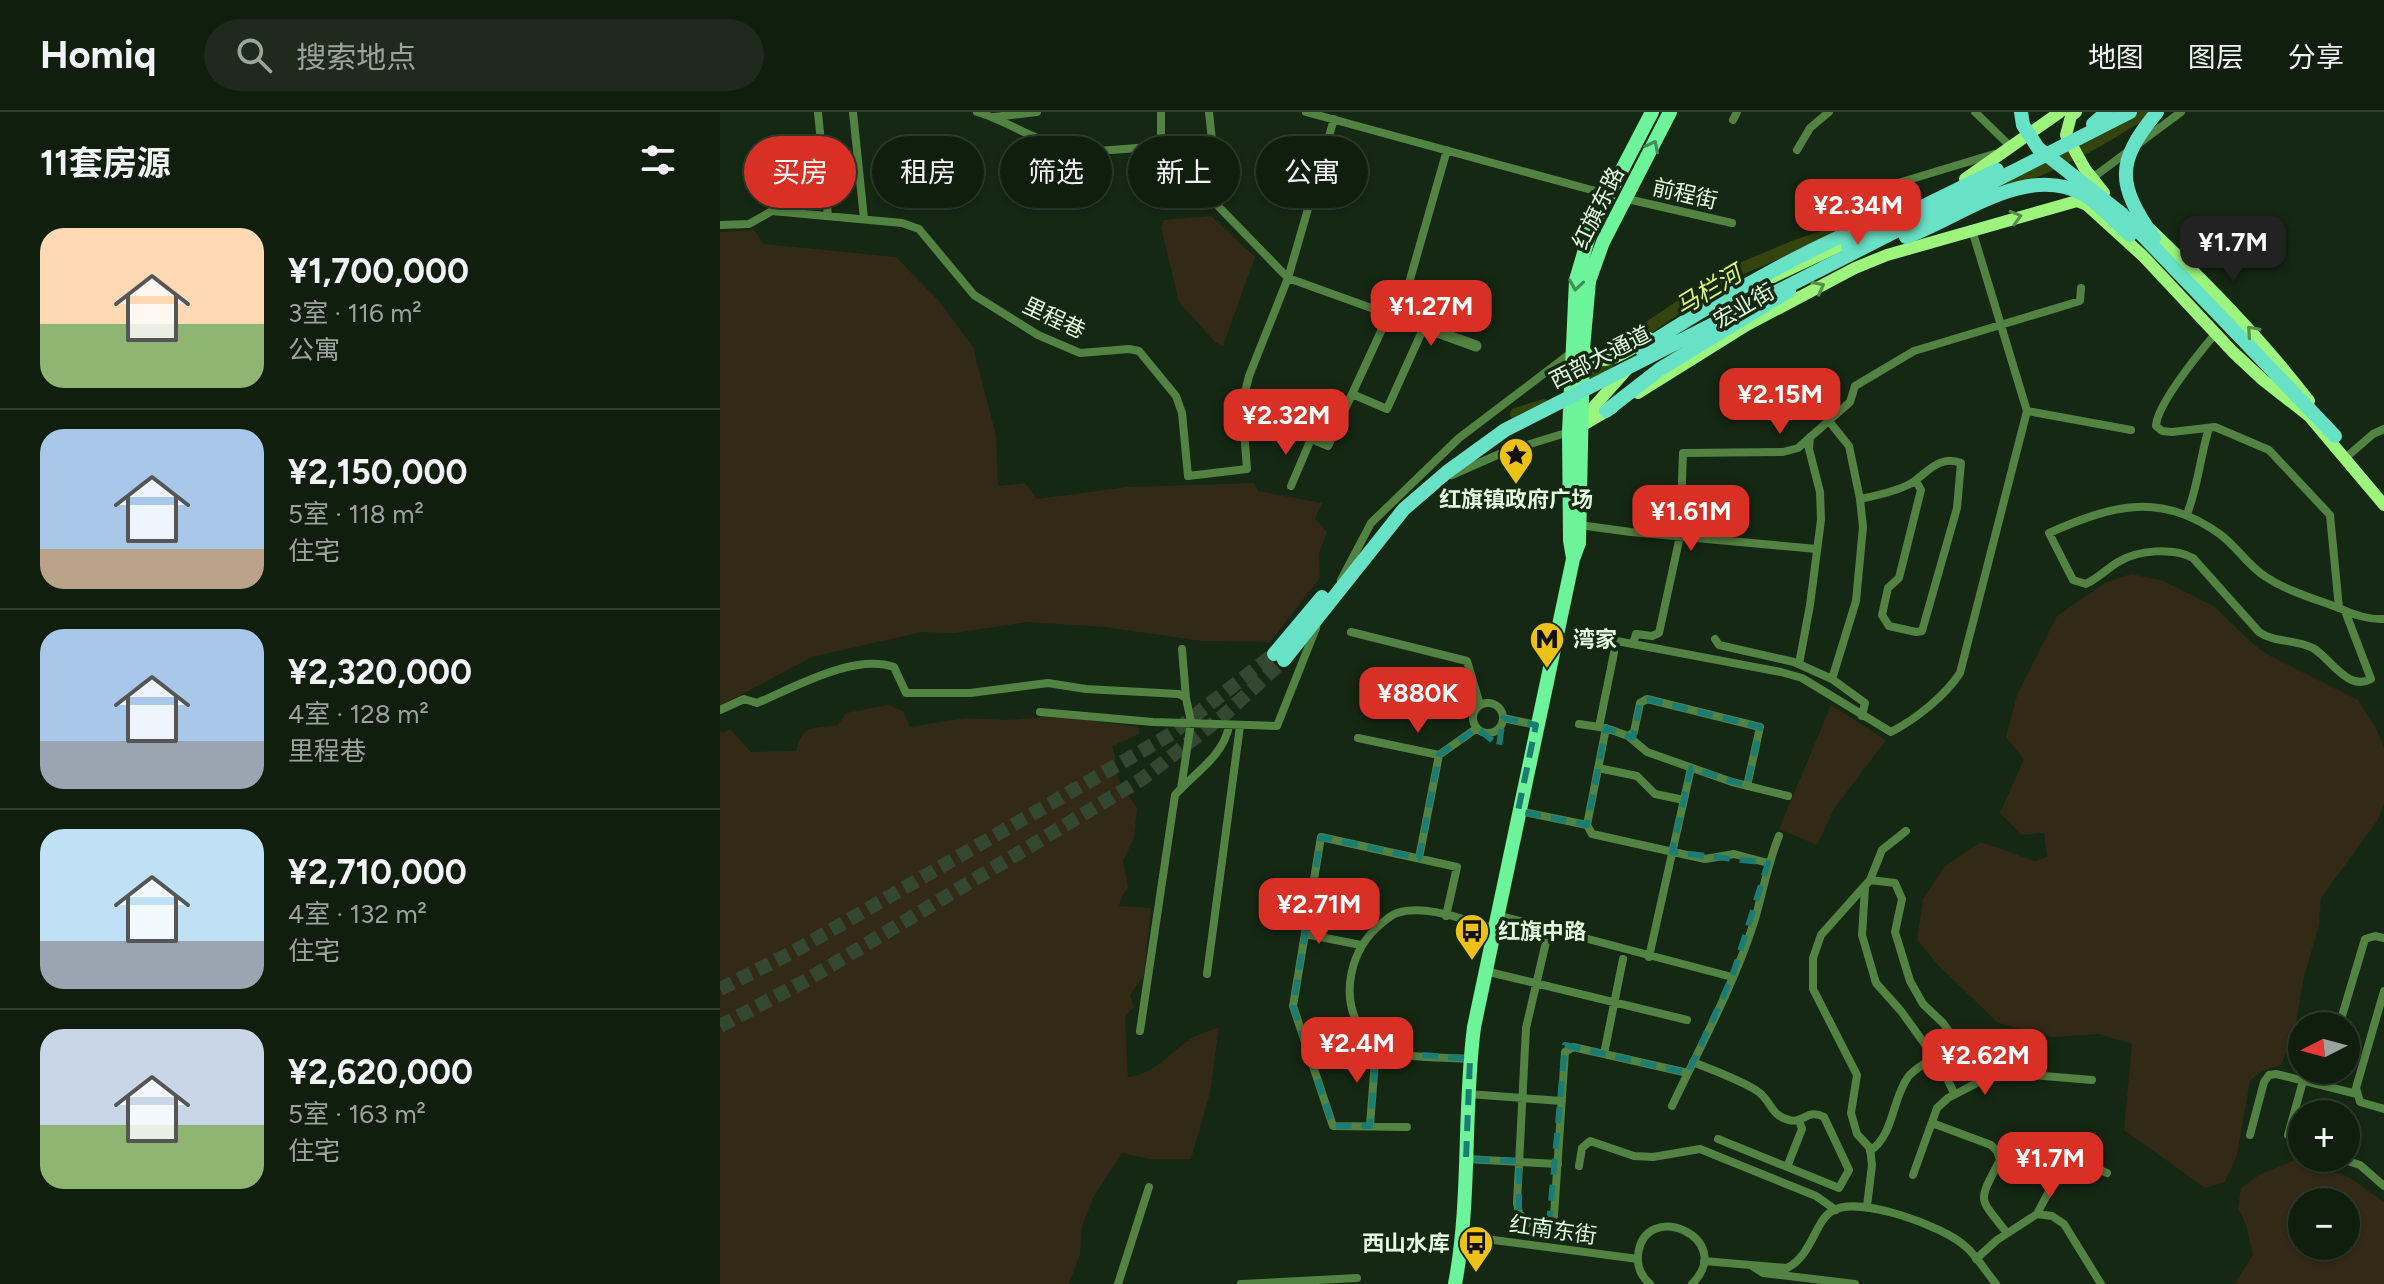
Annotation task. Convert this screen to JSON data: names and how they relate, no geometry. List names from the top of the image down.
{
  "streets": {
    "highway": ["西部大通道"],
    "main road": ["红旗东路", "宏业街"],
    "street": ["前程街", "里程巷", "红南东街"]
  },
  "crossings": [
    ["前程街", "红旗东路"],
    ["前程街", "里程巷"],
    ["红旗东路", "宏业街"]
  ],
  "water": ["马栏河"],
  "places": {
    "place": ["红旗镇政府广场"],
    "metro station": ["湾家"],
    "bus stop": ["红旗中路", "西山水库"]
  },
  "north": "left",
  "page": {
    "header": "Homiq",
    "search": "搜索地点",
    "nav": ["地图", "图层", "分享"],
    "heading": "11套房源",
    "chip": [
      "买房",
      "租房",
      "筛选",
      "新上",
      "公寓"
    ],
    "price": [
      "¥2.34M",
      "¥1.7M",
      "¥1.27M",
      "¥2.15M",
      "¥2.32M",
      "¥1.61M",
      "¥880K",
      "¥2.71M",
      "¥2.4M",
      "¥2.62M",
      "¥1.7M"
    ],
    "list": [
      {
        "name": "¥1,700,000",
        "note": "3室 · 116 m² · 公寓"
      },
      {
        "name": "¥2,150,000",
        "note": "5室 · 118 m² · 住宅"
      },
      {
        "name": "¥2,320,000",
        "note": "4室 · 128 m² · 里程巷"
      },
      {
        "name": "¥2,710,000",
        "note": "4室 · 132 m² · 住宅"
      },
      {
        "name": "¥2,620,000",
        "note": "5室 · 163 m² · 住宅"
      }
    ],
    "map_buttons": ["+", "−"]
  }
}
